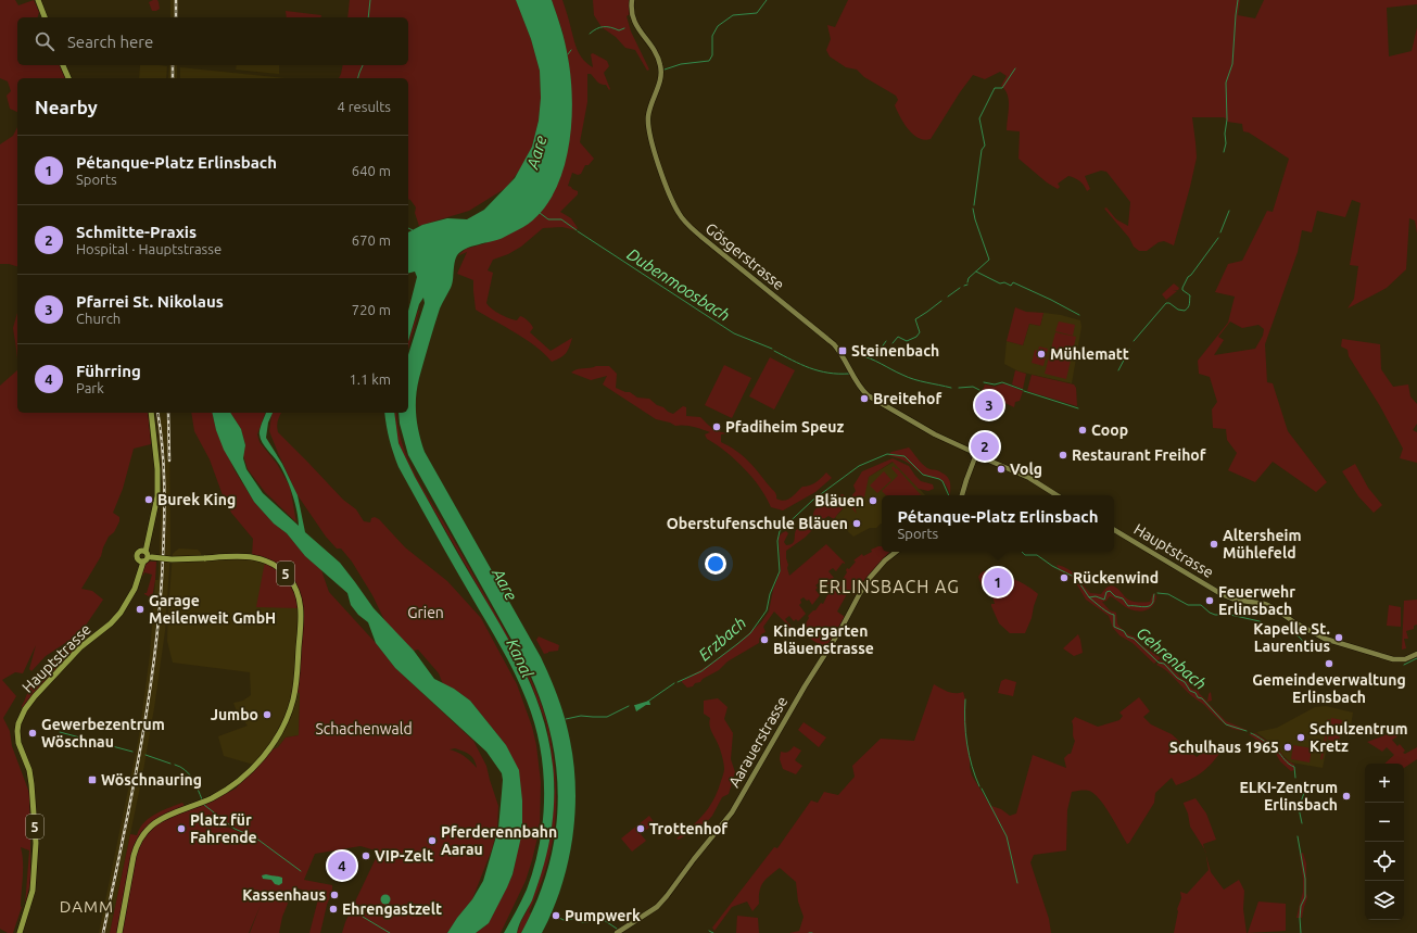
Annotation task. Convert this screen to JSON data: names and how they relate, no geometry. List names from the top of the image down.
{
  "streets": {
    "main road": [
      "Gösgerstrasse",
      "Hauptstrasse",
      "5",
      "Aarauerstrasse"
    ]
  },
  "crossings": [
    ["Hauptstrasse", "5"]
  ],
  "districts": ["ERLINSBACH AG", "DAMM"],
  "water": [
    "Aare",
    "Dubenmoosbach",
    "Erzbach",
    "Kanal",
    "Gehrenbach"
  ],
  "parks": ["Grien", "Schachenwald"],
  "places": {
    "transit": ["Steinenbach", "Wöschnauring"],
    "other": [
      "Mühlematt",
      "Breitehof",
      "Pfadiheim Speuz",
      "Coop",
      "Restaurant Freihof",
      "Volg",
      "Burek King",
      "Bläuen",
      "Oberstufenschule Bläuen",
      "Altersheim Mühlefeld",
      "Rückenwind",
      "Feuerwehr Erlinsbach",
      "Garage Meilenweit GmbH",
      "Kapelle St. Laurentius",
      "Kindergarten Bläuenstrasse",
      "Gemeindeverwaltung Erlinsbach",
      "Jumbo",
      "Gewerbezentrum Wöschnau",
      "Schulzentrum Kretz",
      "Schulhaus 1965",
      "ELKI-Zentrum Erlinsbach",
      "Platz für Fahrende",
      "Trottenhof",
      "Pferderennbahn Aarau",
      "VIP-Zelt",
      "Kassenhaus",
      "Ehrengastzelt",
      "Pumpwerk"
    ]
  },
  "page": {
    "search": "Search here",
    "heading": ["Nearby", "4 results"],
    "list": [
      {
        "mark": "1",
        "name": "Pétanque-Platz Erlinsbach",
        "note": "Sports",
        "value": "640 m"
      },
      {
        "mark": "2",
        "name": "Schmitte-Praxis",
        "note": "Hospital · Hauptstrasse",
        "value": "670 m"
      },
      {
        "mark": "3",
        "name": "Pfarrei St. Nikolaus",
        "note": "Church",
        "value": "720 m"
      },
      {
        "mark": "4",
        "name": "Führring",
        "note": "Park",
        "value": "1.1 km"
      }
    ],
    "pins": [
      "3",
      "2",
      "1",
      "4"
    ],
    "popup": ["Pétanque-Platz Erlinsbach", "Sports"],
    "map_buttons": ["+", "−"]
  }
}
